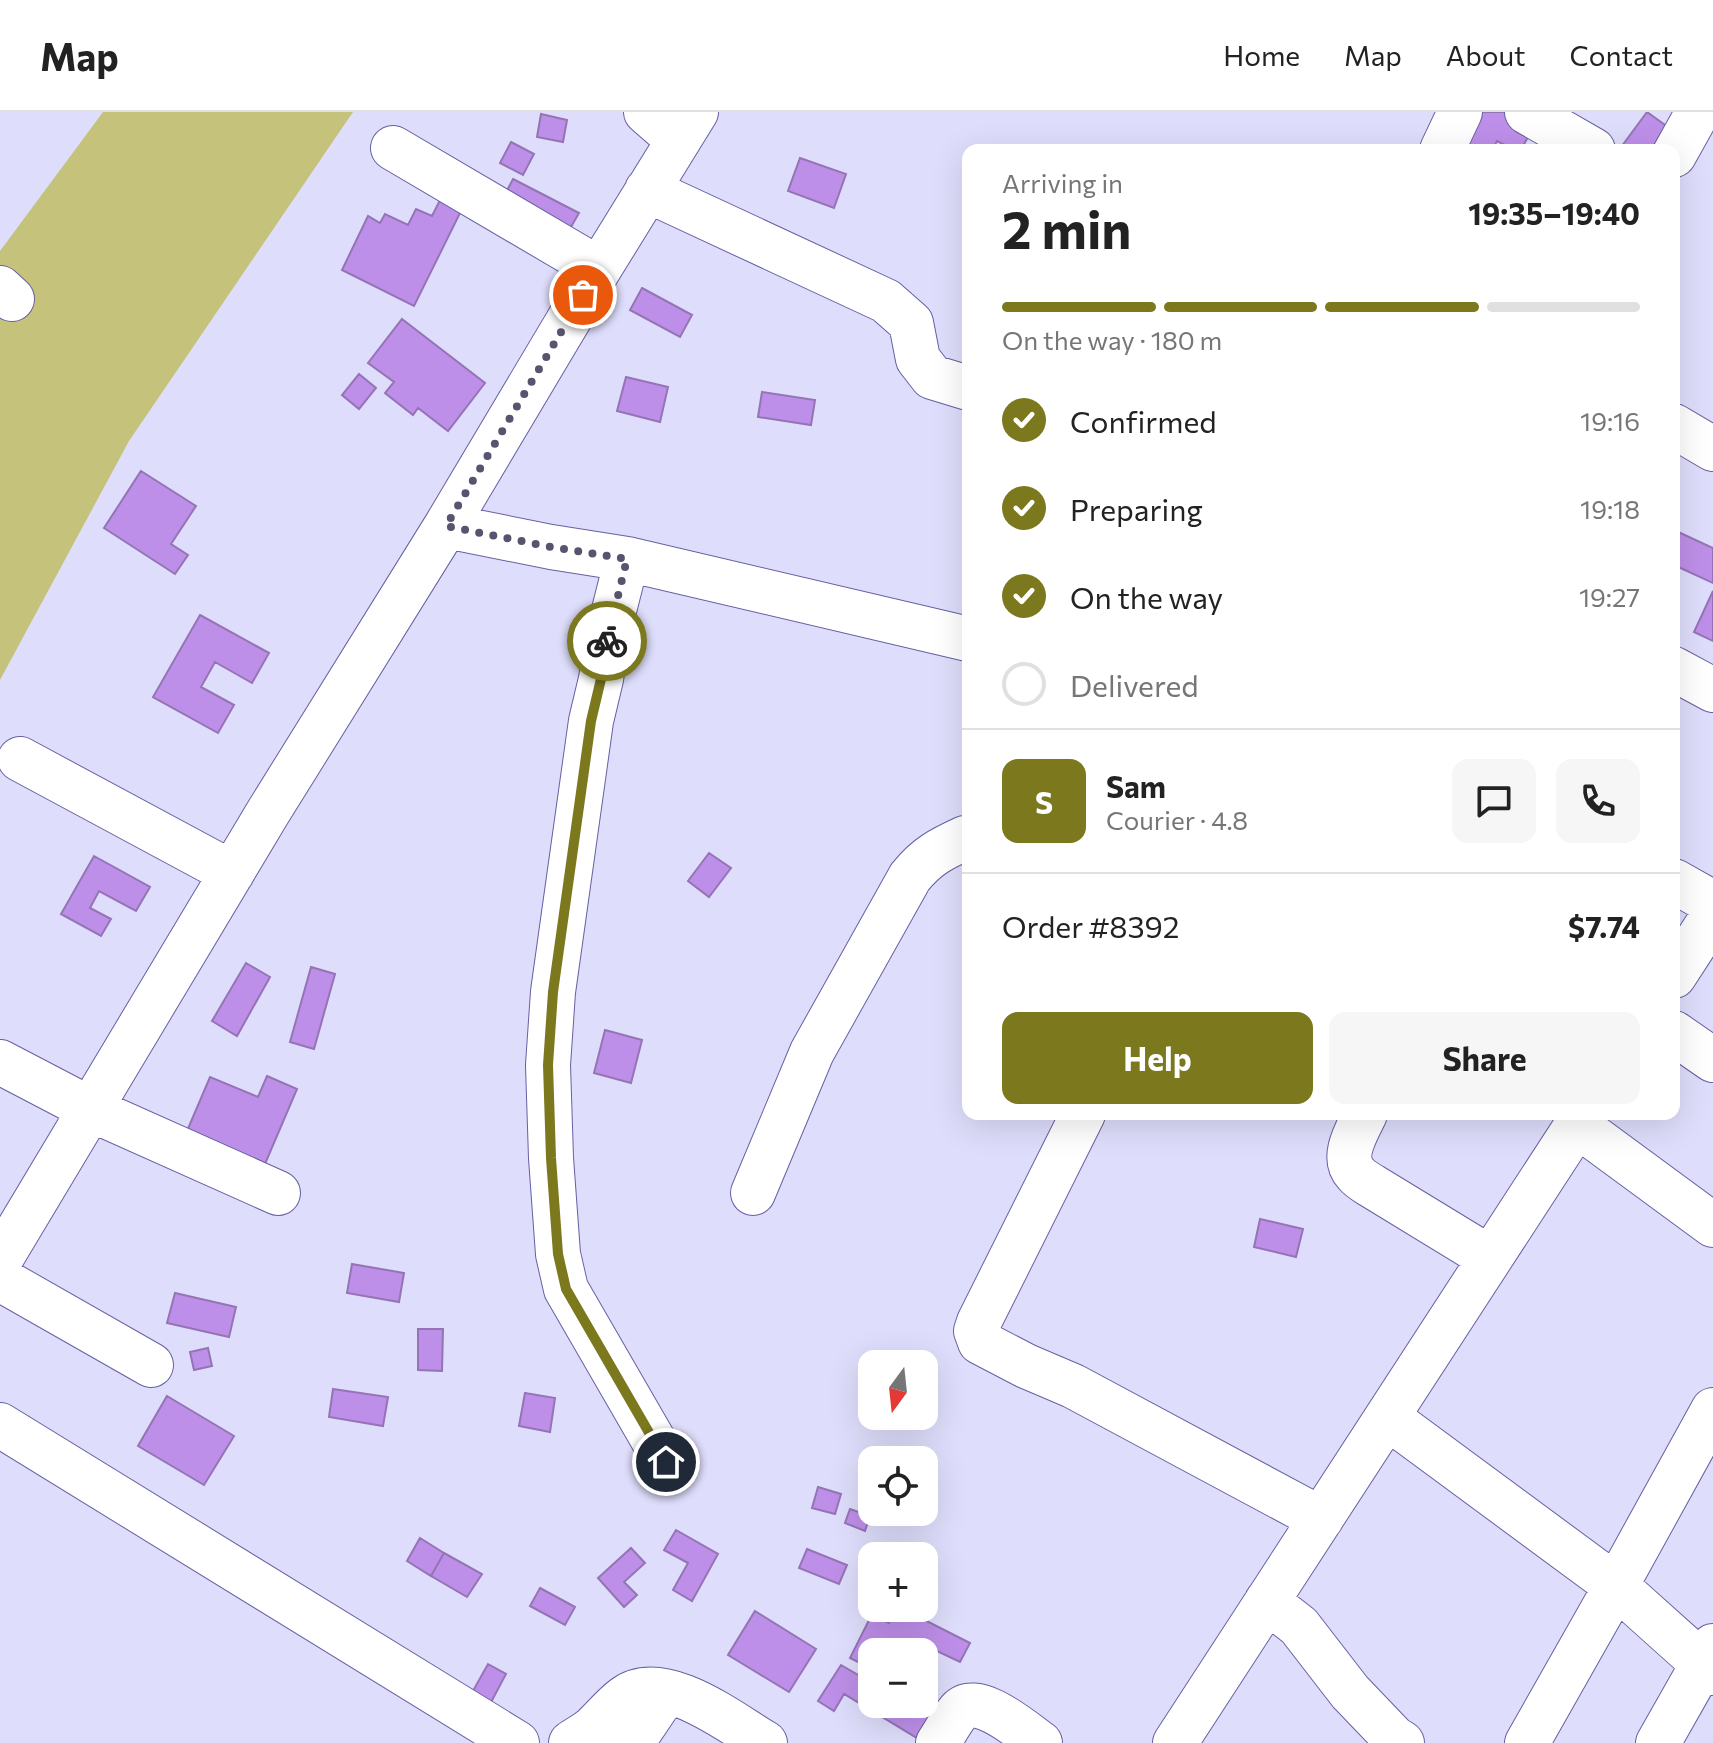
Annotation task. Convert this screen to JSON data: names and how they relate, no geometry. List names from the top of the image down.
{
  "north": "bottom",
  "page": {
    "header": "Map",
    "nav": [
      "Home",
      "Map",
      "About",
      "Contact"
    ],
    "heading": ["2 min", "Arriving in", "19:35–19:40"],
    "panel": [
      "Sam",
      "Courier · 4.8",
      "Order #8392",
      "$7.74"
    ],
    "bar": "On the way · 180 m",
    "list": [
      ["Confirmed", "19:16"],
      ["Preparing", "19:18"],
      ["On the way", "19:27"],
      "Delivered"
    ],
    "round": "S",
    "buttons": ["Help", "Share"],
    "map_buttons": ["+", "−"]
  }
}
